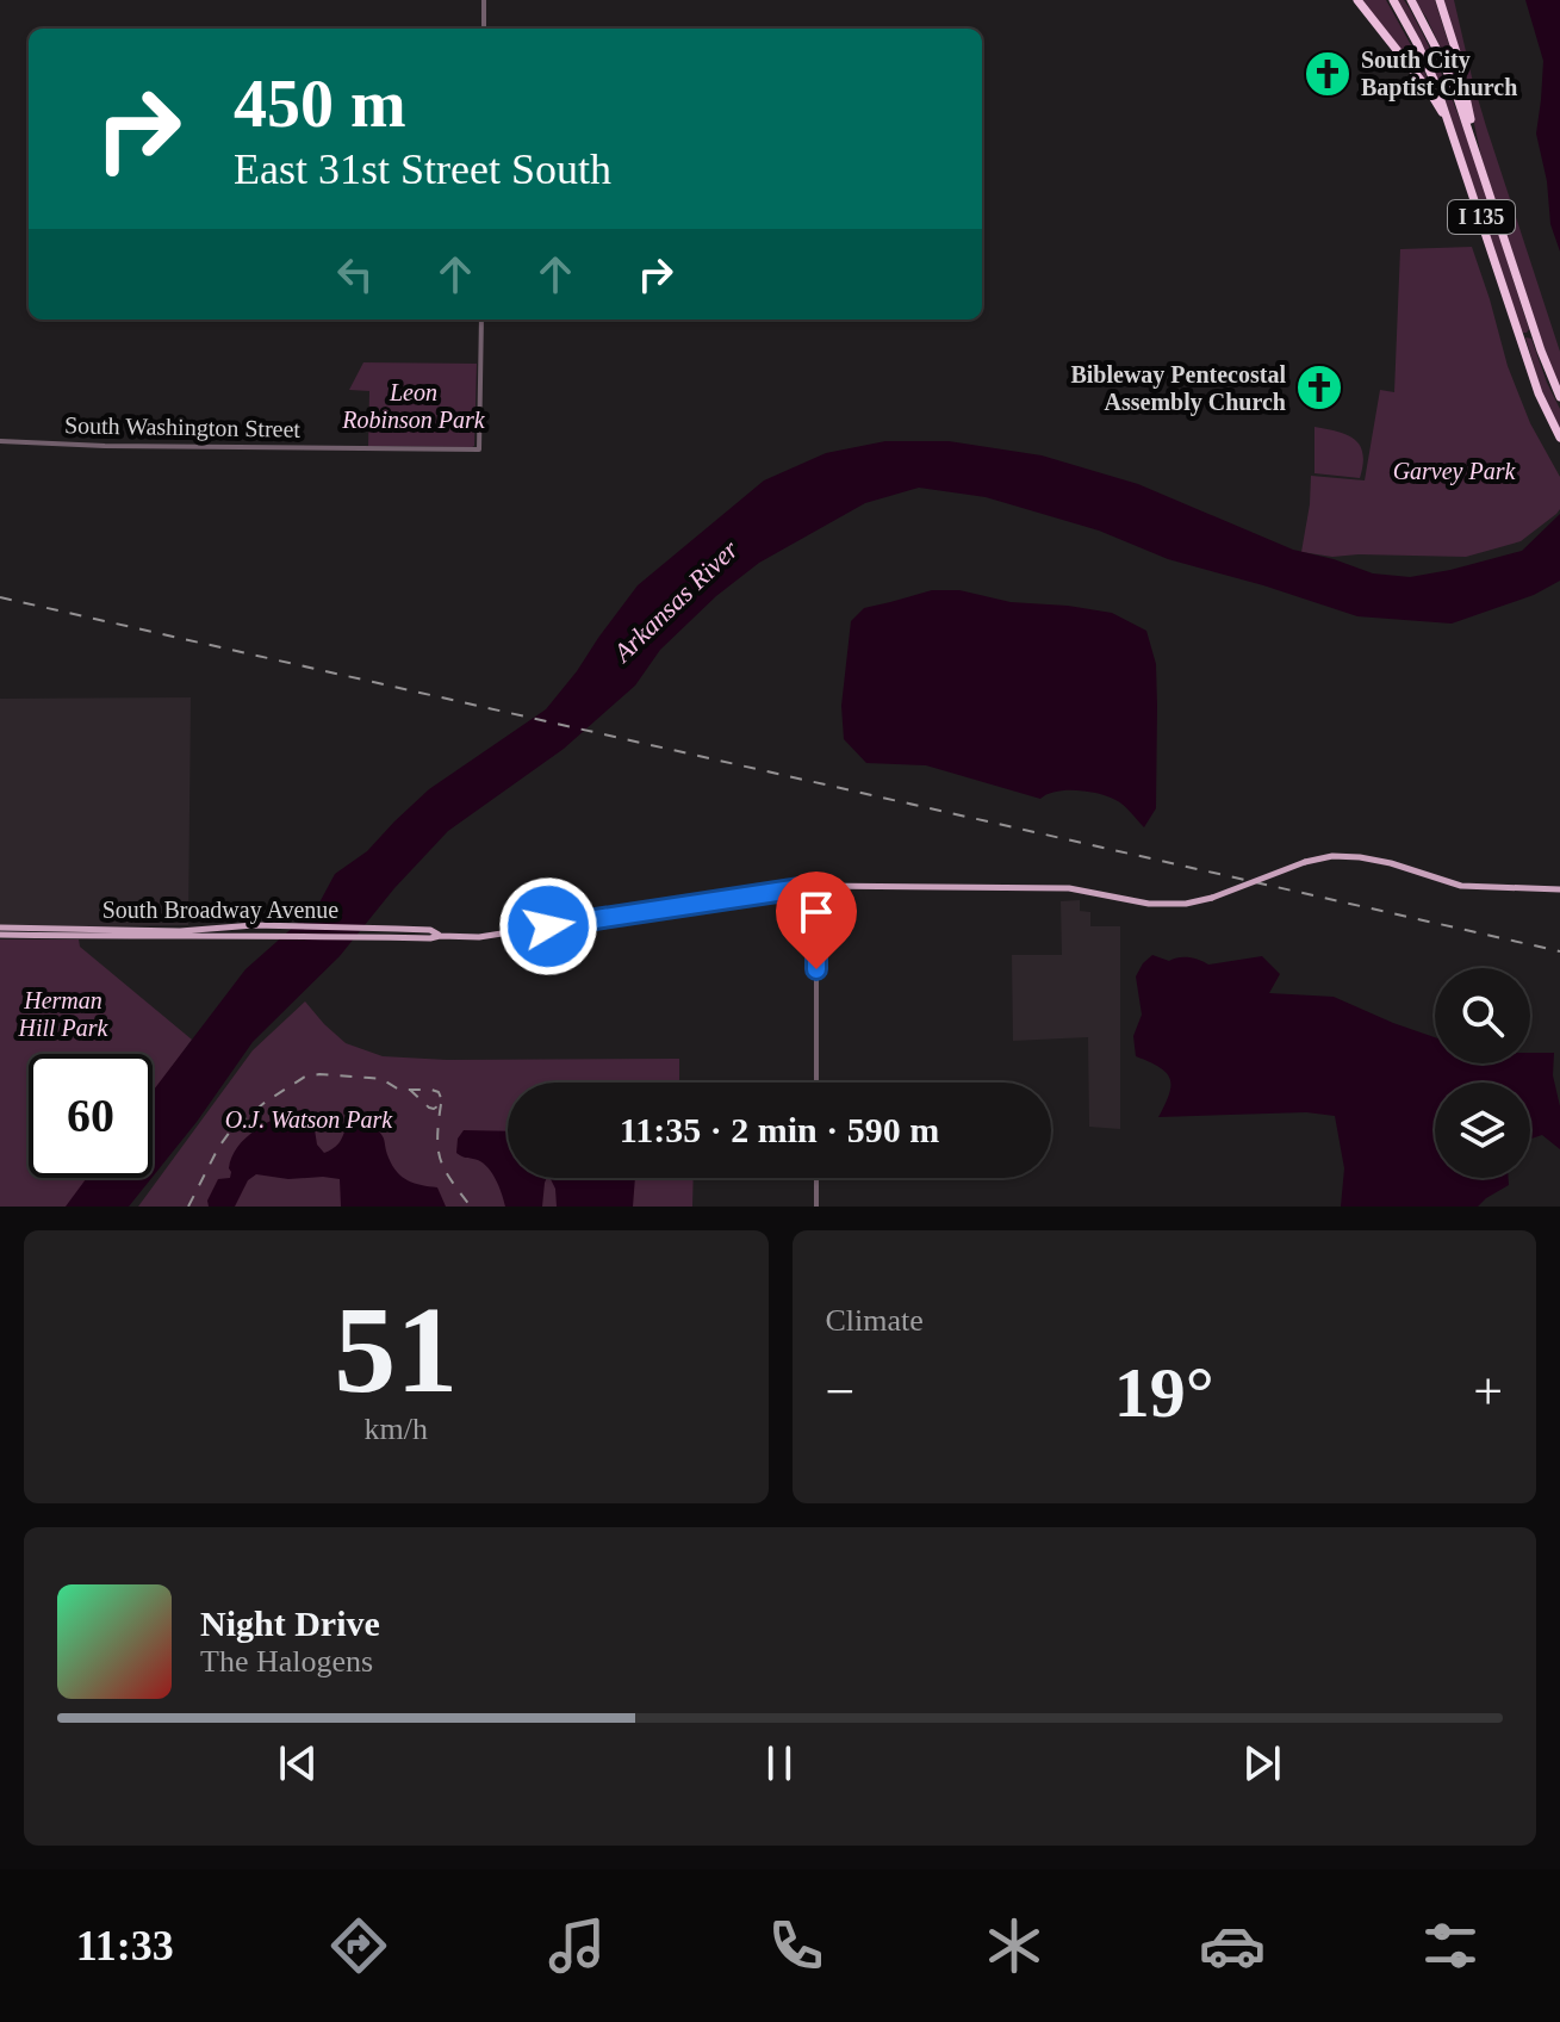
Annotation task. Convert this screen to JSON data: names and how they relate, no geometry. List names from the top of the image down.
{
  "streets": {
    "highway": ["I 135"],
    "main road": ["South Broadway Avenue"],
    "street": ["South Washington Street"]
  },
  "water": ["Arkansas River"],
  "parks": [
    "Leon Robinson Park",
    "Garvey Park",
    "Herman Hill Park",
    "O.J. Watson Park"
  ],
  "places": {
    "church": ["South City Baptist Church", "Bibleway Pentecostal Assembly Church"]
  },
  "page": {
    "turn": ["450 m", "East 31st Street South"],
    "limit": "60",
    "trip": "11:35 · 2 min · 590 m",
    "tile": [
      ["51", "km/h"],
      "Climate"
    ],
    "heat": ["−", "19°", "+"],
    "song": ["Night Drive", "The Halogens"],
    "tabs": "11:33"
  }
}
